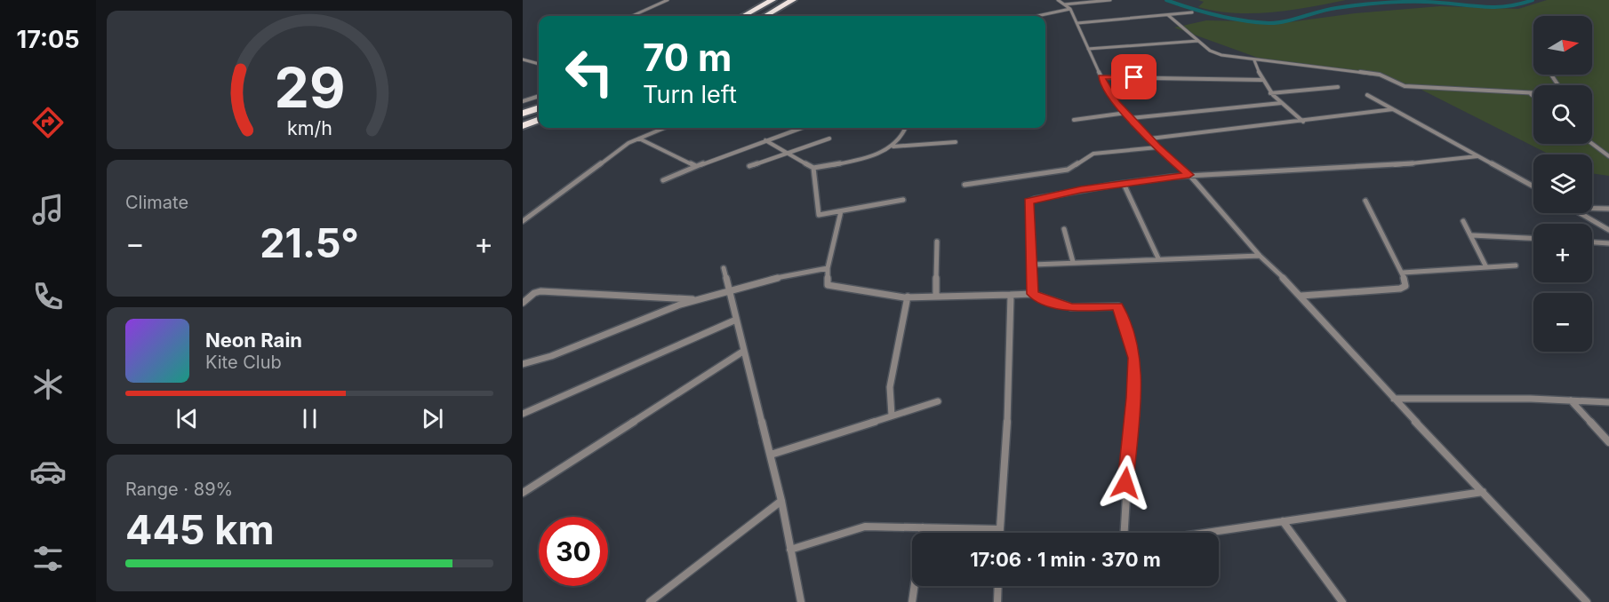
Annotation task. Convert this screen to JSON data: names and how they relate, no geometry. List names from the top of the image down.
{
  "north": "right",
  "page": {
    "tabs": "17:05",
    "map_buttons": ["+", "−"],
    "turn": ["70 m", "Turn left"],
    "tile": [
      "Climate",
      ["Range · 89%", "445 km"]
    ],
    "heat": ["−", "21.5°", "+"],
    "song": ["Neon Rain", "Kite Club"],
    "limit": "30",
    "trip": "17:06 · 1 min · 370 m",
    "gauge": ["29", "km/h"]
  }
}
